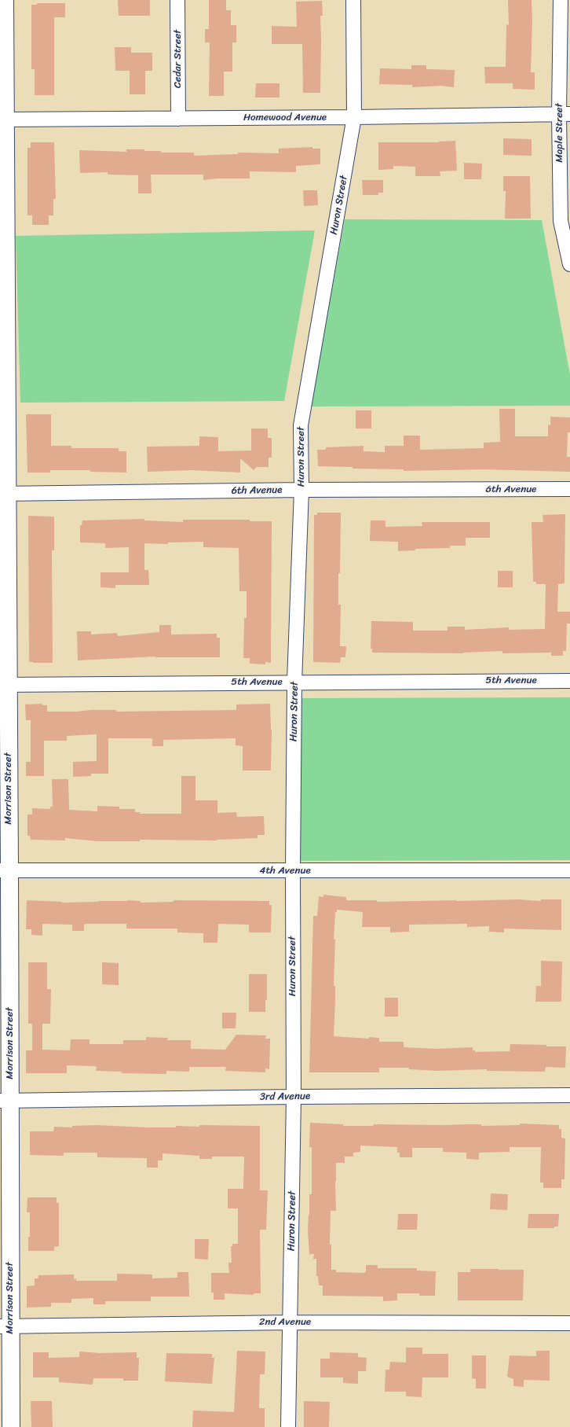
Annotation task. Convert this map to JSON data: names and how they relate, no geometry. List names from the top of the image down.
{
  "streets": {
    "street": [
      "Cedar Street",
      "Homewood Avenue",
      "Maple Street",
      "Huron Street",
      "6th Avenue",
      "5th Avenue",
      "Morrison Street",
      "4th Avenue",
      "3rd Avenue",
      "2nd Avenue"
    ]
  },
  "crossings": [
    ["Cedar Street", "Homewood Avenue"],
    ["Homewood Avenue", "Maple Street"],
    ["Homewood Avenue", "Huron Street"],
    ["Homewood Avenue", "Morrison Street"],
    ["Huron Street", "6th Avenue"],
    ["Huron Street", "5th Avenue"],
    ["Huron Street", "4th Avenue"],
    ["Huron Street", "3rd Avenue"],
    ["Huron Street", "2nd Avenue"],
    ["6th Avenue", "Morrison Street"],
    ["5th Avenue", "Morrison Street"],
    ["Morrison Street", "4th Avenue"],
    ["Morrison Street", "3rd Avenue"],
    ["Morrison Street", "2nd Avenue"]
  ]
}
